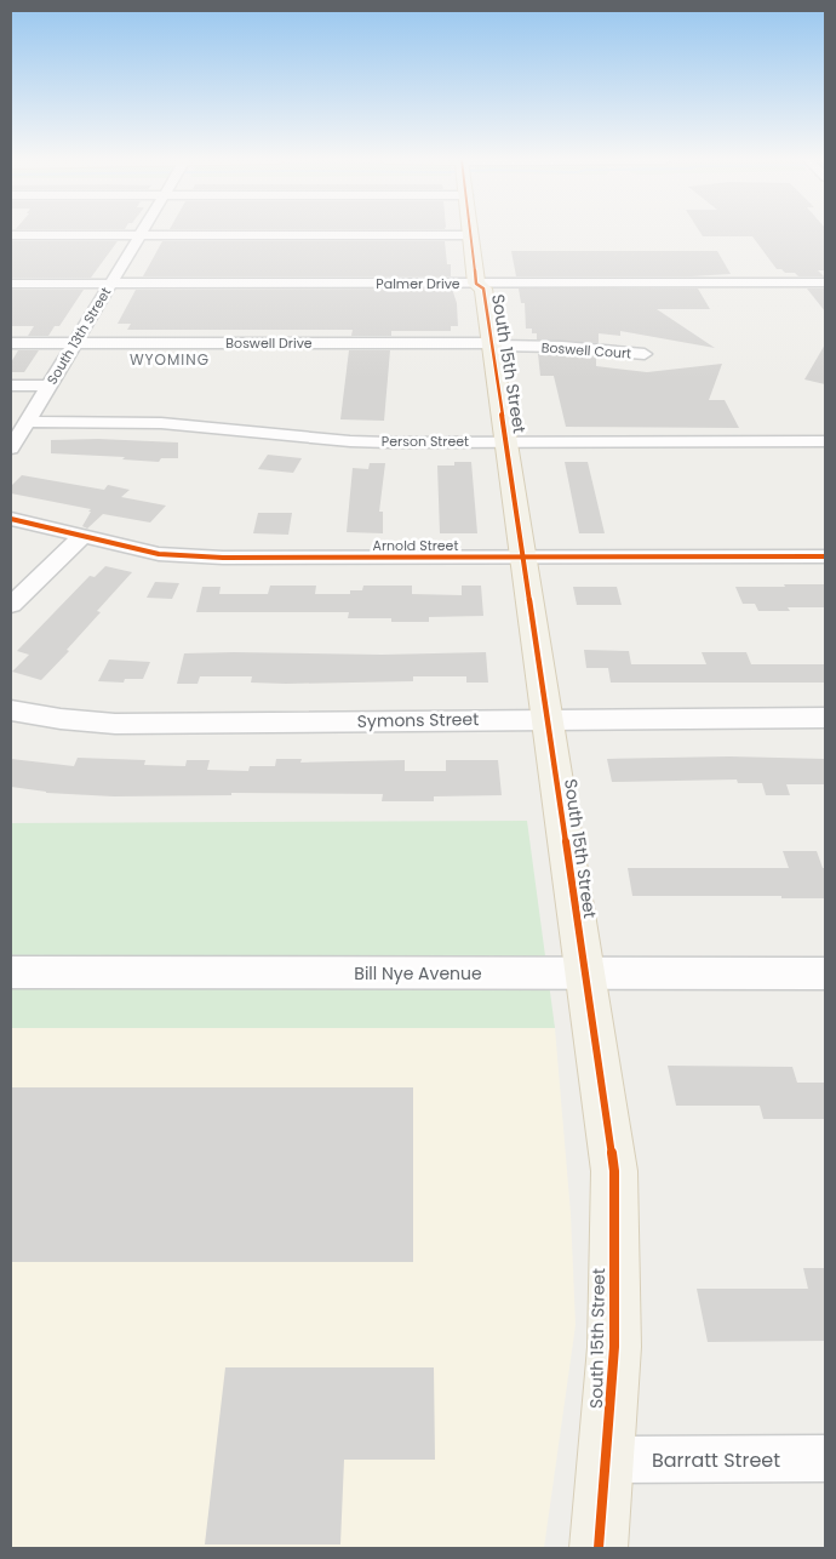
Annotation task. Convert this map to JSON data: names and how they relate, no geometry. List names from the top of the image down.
{
  "streets": {
    "main road": ["South 15th Street"],
    "street": [
      "Palmer Drive",
      "South 13th Street",
      "Boswell Drive",
      "Boswell Court",
      "Person Street",
      "Arnold Street",
      "Symons Street",
      "Bill Nye Avenue",
      "Barratt Street"
    ]
  },
  "crossings": [
    ["Palmer Drive", "South 13th Street"],
    ["Palmer Drive", "South 15th Street"],
    ["South 13th Street", "Boswell Drive"],
    ["South 13th Street", "Person Street"],
    ["Boswell Drive", "Boswell Court"],
    ["Boswell Drive", "South 15th Street"],
    ["Boswell Court", "South 15th Street"],
    ["South 15th Street", "Person Street"],
    ["South 15th Street", "Arnold Street"],
    ["South 15th Street", "Symons Street"],
    ["South 15th Street", "Bill Nye Avenue"],
    ["South 15th Street", "Barratt Street"]
  ],
  "districts": ["WYOMING"]
}
